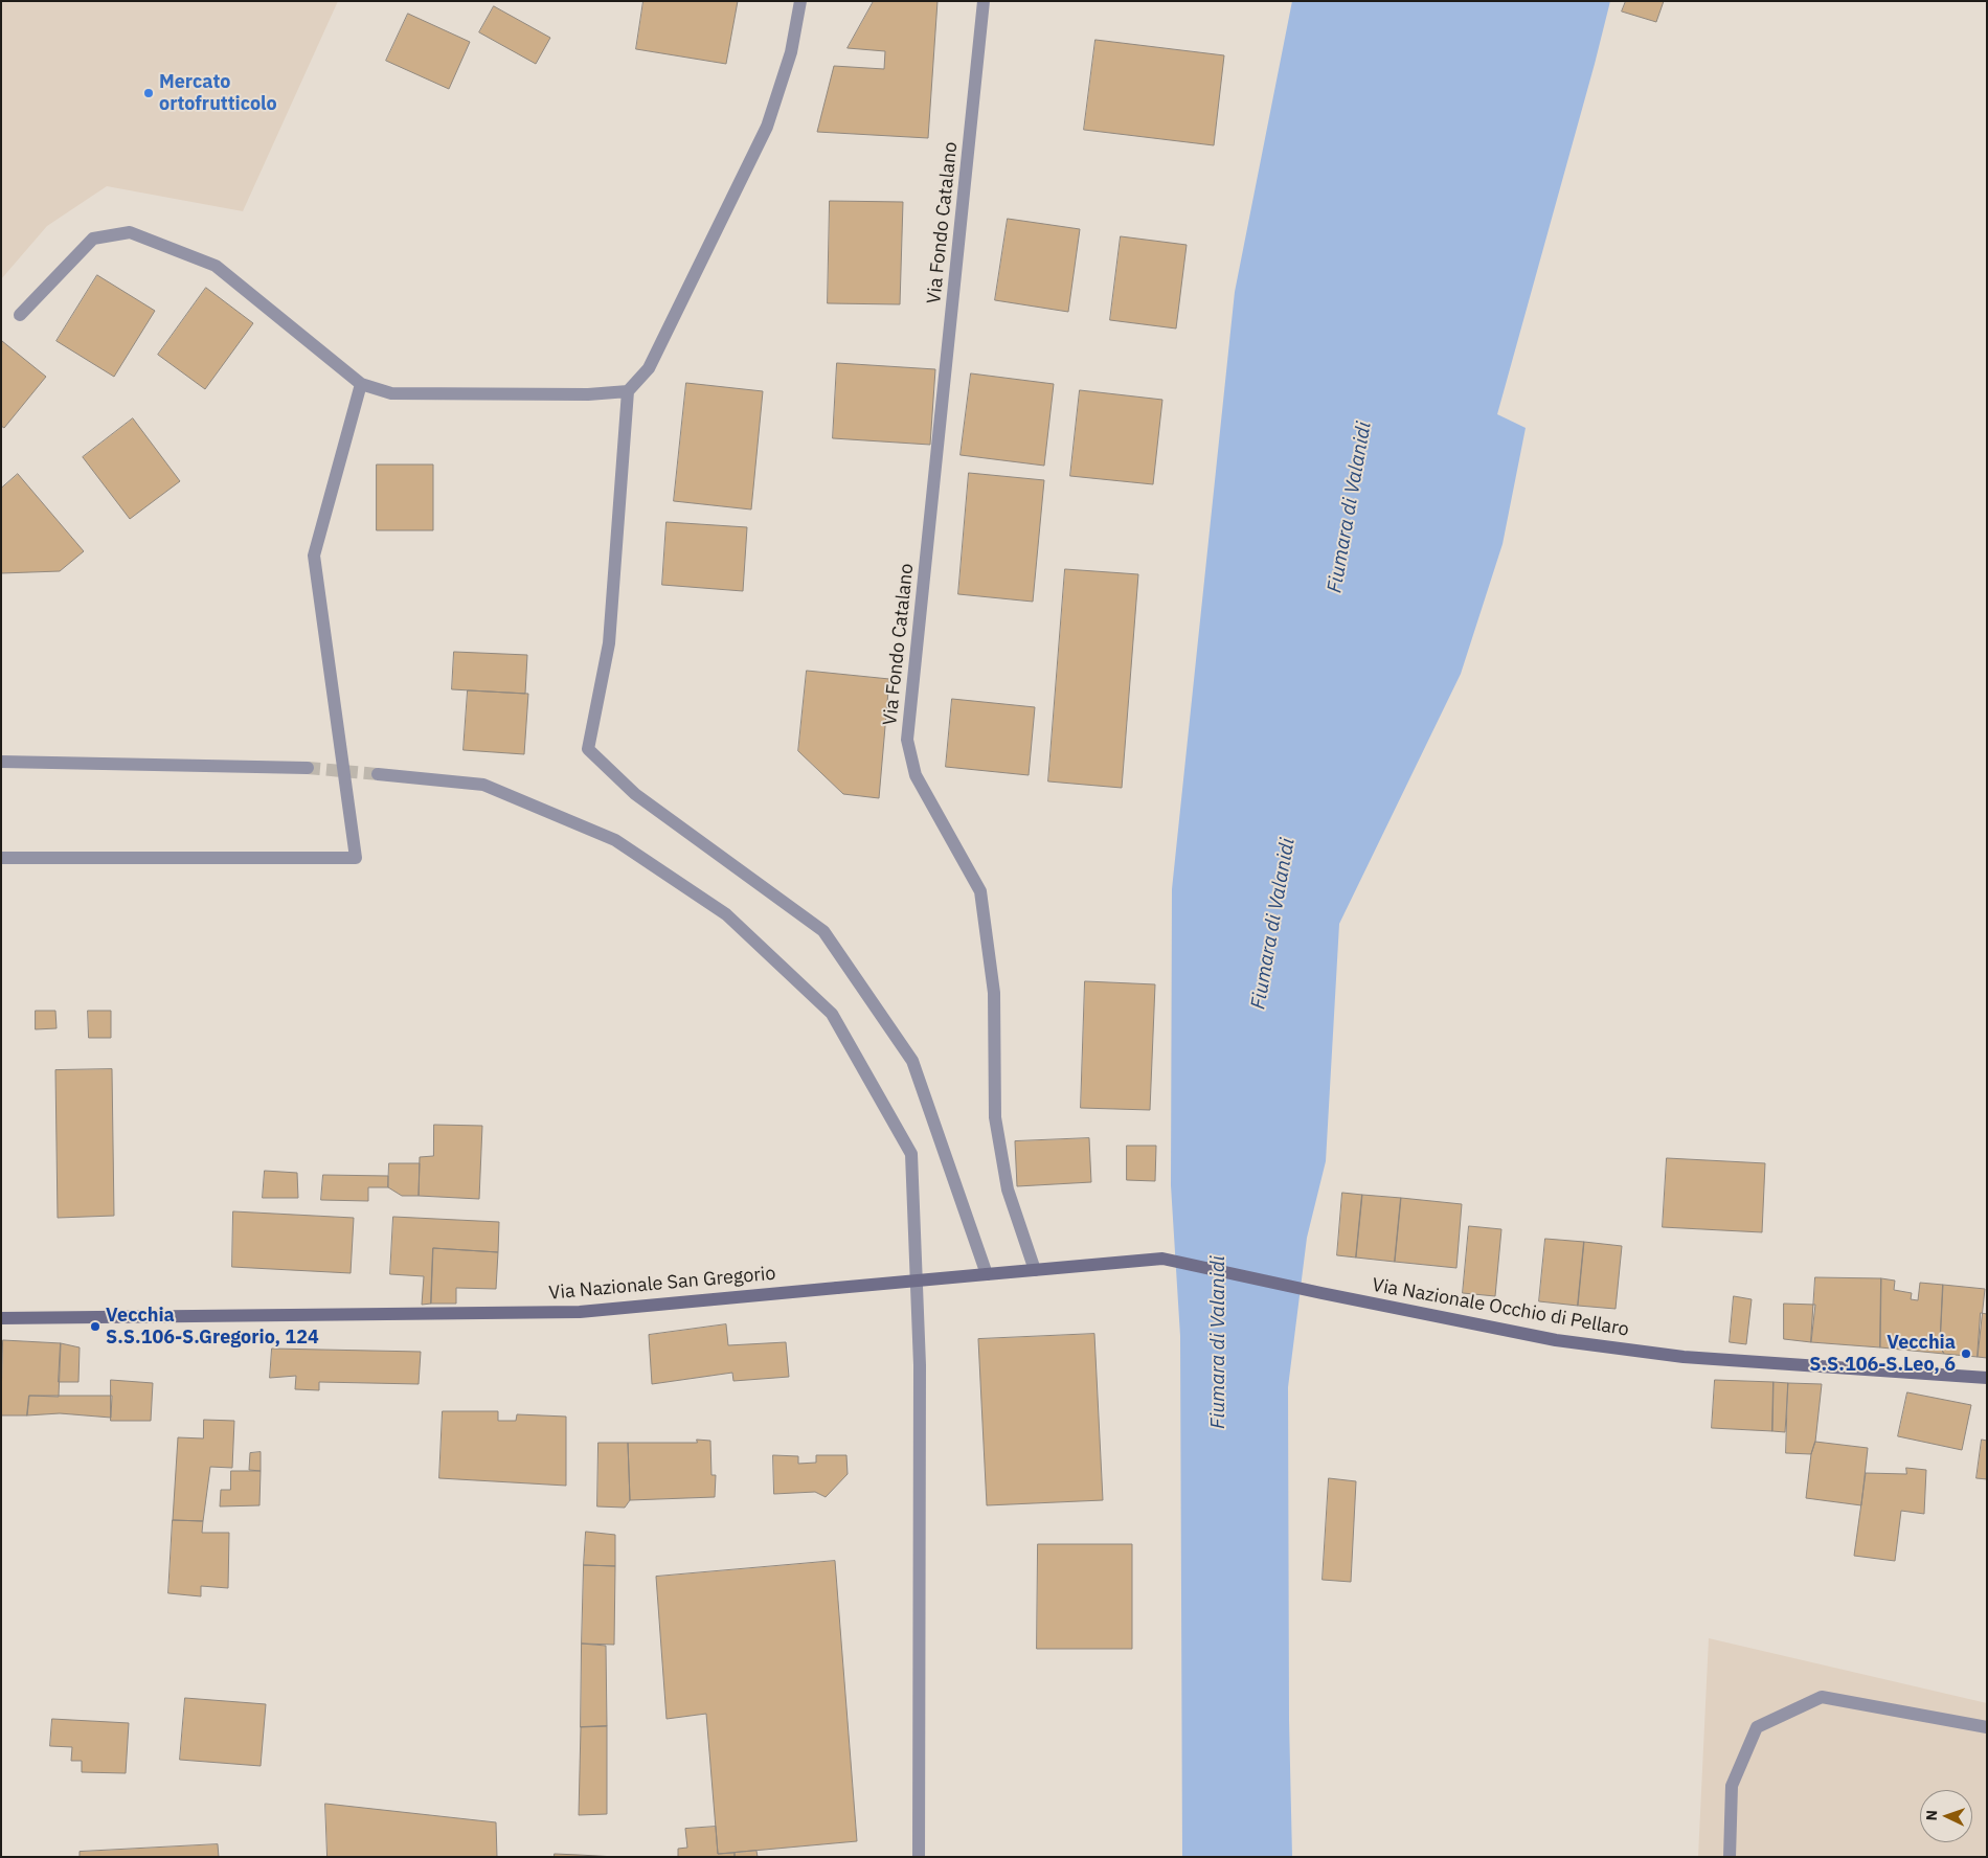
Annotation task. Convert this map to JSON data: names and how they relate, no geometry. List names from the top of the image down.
{
  "streets": {
    "street": ["Via Fondo Catalano", "Via Nazionale San Gregorio", "Via Nazionale Occhio di Pellaro"]
  },
  "crossings": [
    ["Via Fondo Catalano", "Via Nazionale San Gregorio"],
    ["Via Nazionale San Gregorio", "Via Nazionale Occhio di Pellaro"]
  ],
  "water": ["Fiumara di Valanidi"],
  "places": ["Mercato ortofrutticolo", "Vecchia S.S.106-S.Gregorio, 124", "Vecchia S.S.106-S.Leo, 6"],
  "north": "left"
}
